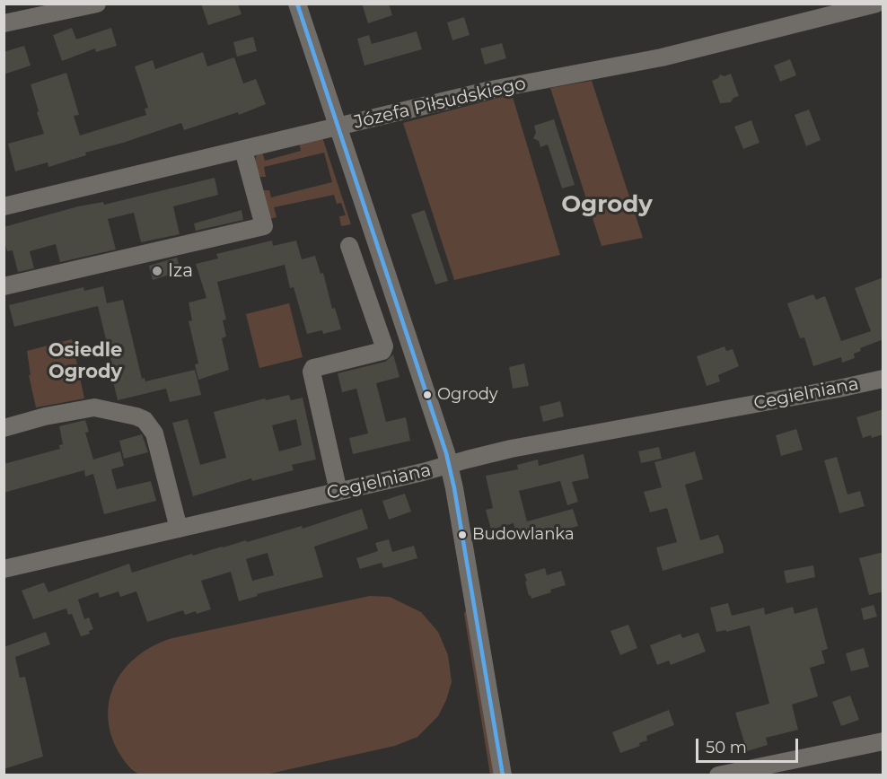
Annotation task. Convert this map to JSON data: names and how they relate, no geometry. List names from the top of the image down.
{
  "streets": {
    "street": ["Józefa Piłsudskiego", "Cegielniana"]
  },
  "districts": ["Ogrody", "Osiedle Ogrody"],
  "places": ["Iza", "Ogrody", "Budowlanka"],
  "scale_bar": "50 m"
}
